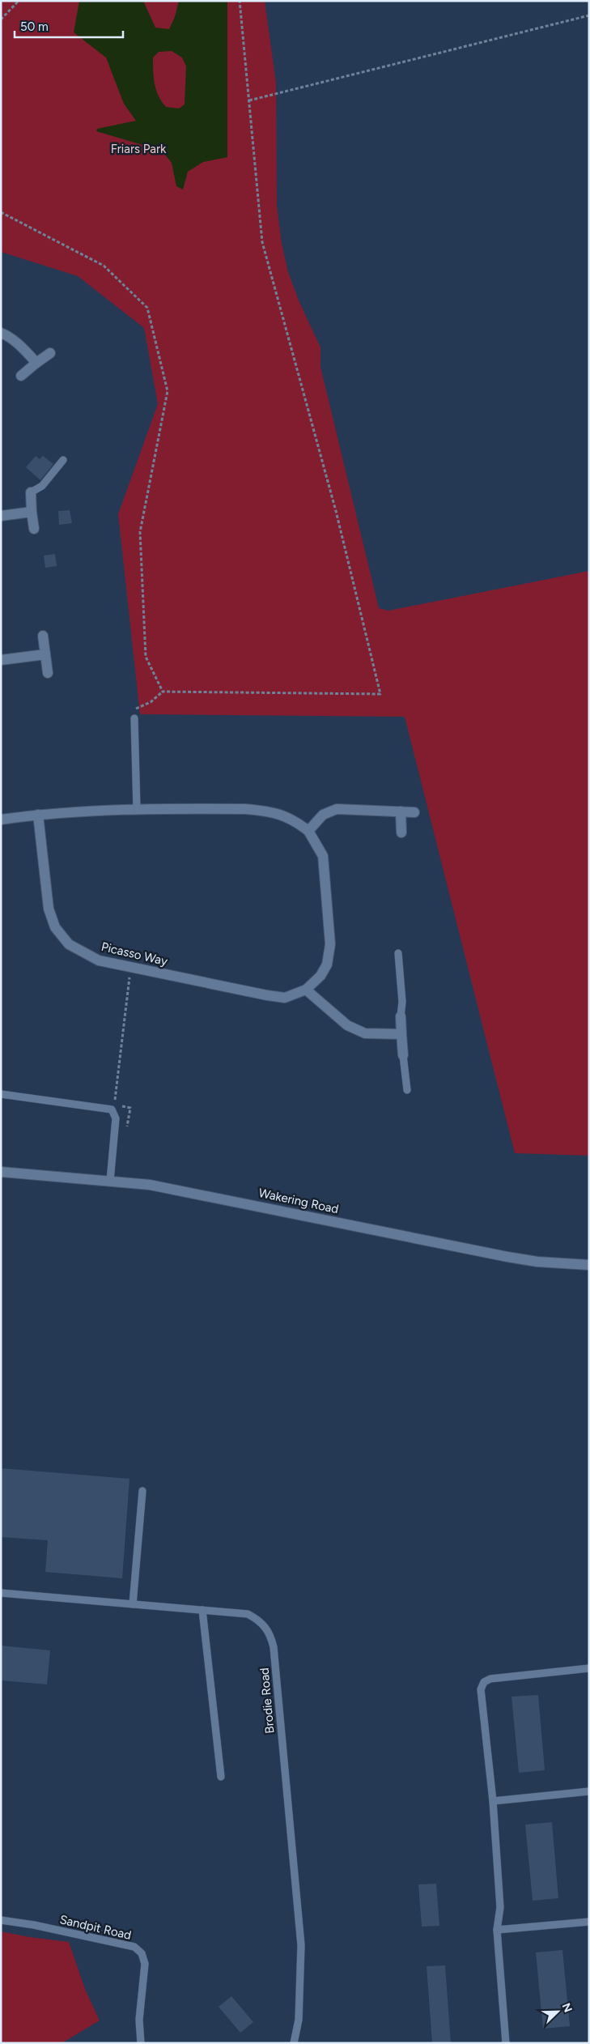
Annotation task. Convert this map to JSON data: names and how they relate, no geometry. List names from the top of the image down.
{
  "streets": {
    "street": ["Picasso Way", "Wakering Road"],
    "lane": ["Brodie Road", "Sandpit Road"]
  },
  "parks": ["Friars Park"],
  "scale_bar": "50 m",
  "north": "top right"
}
